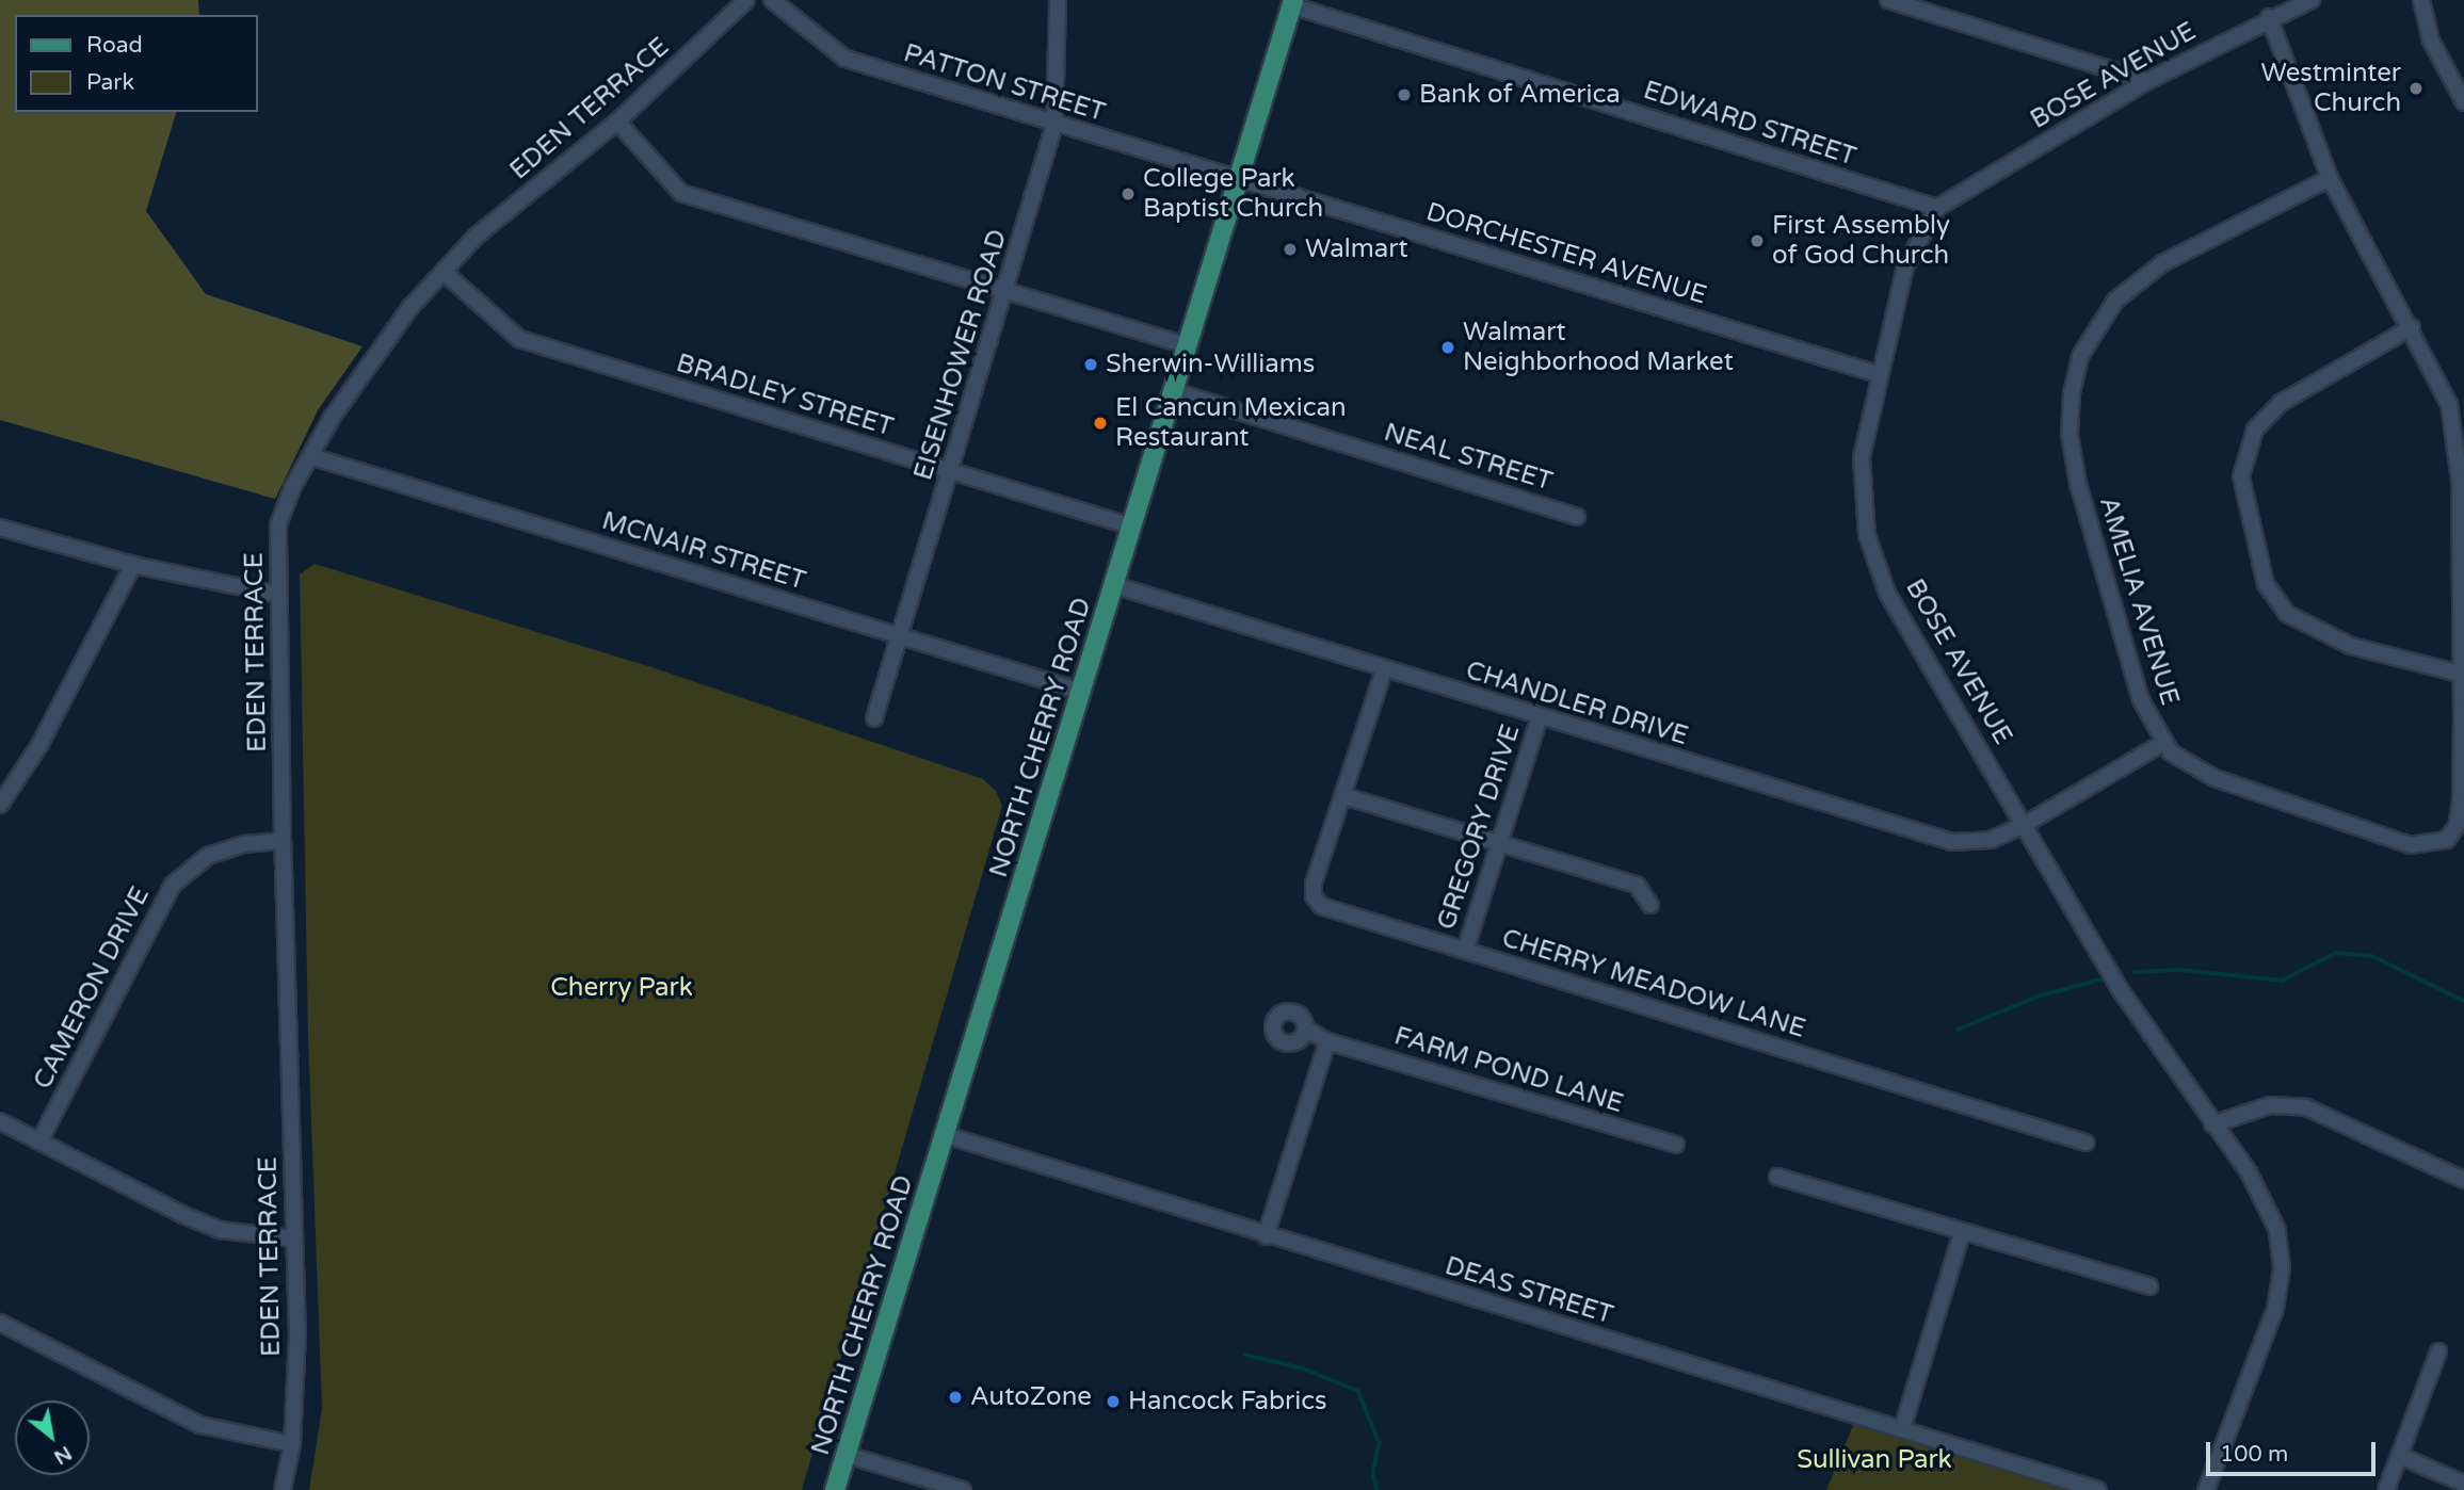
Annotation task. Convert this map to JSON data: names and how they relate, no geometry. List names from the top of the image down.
{
  "streets": {
    "main road": ["NORTH CHERRY ROAD"],
    "street": [
      "BOSE AVENUE",
      "PATTON STREET",
      "EDEN TERRACE",
      "EDWARD STREET",
      "DORCHESTER AVENUE",
      "EISENHOWER ROAD",
      "BRADLEY STREET",
      "NEAL STREET",
      "MCNAIR STREET",
      "AMELIA AVENUE",
      "CHANDLER DRIVE",
      "GREGORY DRIVE",
      "CHERRY MEADOW LANE",
      "CAMERON DRIVE",
      "FARM POND LANE",
      "DEAS STREET"
    ]
  },
  "crossings": [
    ["BOSE AVENUE", "EDWARD STREET"],
    ["BOSE AVENUE", "DORCHESTER AVENUE"],
    ["BOSE AVENUE", "CHANDLER DRIVE"],
    ["PATTON STREET", "DORCHESTER AVENUE"],
    ["PATTON STREET", "EISENHOWER ROAD"],
    ["PATTON STREET", "NORTH CHERRY ROAD"],
    ["EDEN TERRACE", "BRADLEY STREET"],
    ["EDEN TERRACE", "MCNAIR STREET"],
    ["EDEN TERRACE", "CAMERON DRIVE"],
    ["EDWARD STREET", "NORTH CHERRY ROAD"],
    ["DORCHESTER AVENUE", "NORTH CHERRY ROAD"],
    ["EISENHOWER ROAD", "BRADLEY STREET"],
    ["EISENHOWER ROAD", "MCNAIR STREET"],
    ["BRADLEY STREET", "NORTH CHERRY ROAD"],
    ["NEAL STREET", "NORTH CHERRY ROAD"],
    ["MCNAIR STREET", "NORTH CHERRY ROAD"],
    ["AMELIA AVENUE", "CHANDLER DRIVE"],
    ["CHANDLER DRIVE", "NORTH CHERRY ROAD"],
    ["CHANDLER DRIVE", "GREGORY DRIVE"],
    ["NORTH CHERRY ROAD", "DEAS STREET"],
    ["GREGORY DRIVE", "CHERRY MEADOW LANE"]
  ],
  "parks": ["Cherry Park", "Sullivan Park"],
  "places": [
    "Westminter Church",
    "Bank of America",
    "College Park Baptist Church",
    "First Assembly of God Church",
    "Walmart",
    "Walmart Neighborhood Market",
    "Sherwin-Williams",
    "El Cancun Mexican Restaurant",
    "AutoZone",
    "Hancock Fabrics"
  ],
  "legend": ["Road", "Park"],
  "scale_bar": "100 m",
  "north": "bottom right"
}
